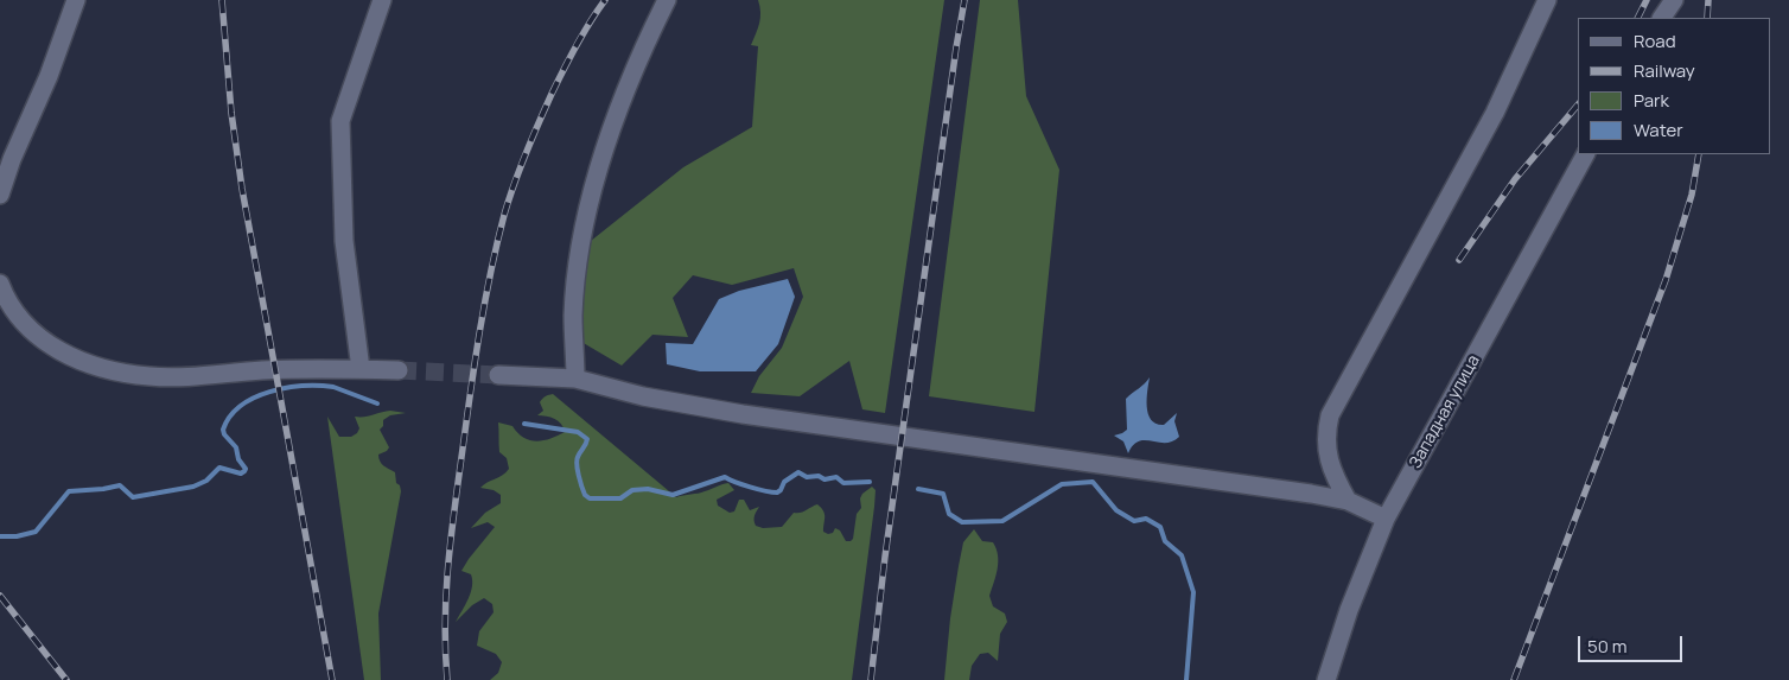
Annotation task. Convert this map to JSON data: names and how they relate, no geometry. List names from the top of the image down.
{
  "streets": {
    "street": ["Западная улица"]
  },
  "legend": [
    "Road",
    "Railway",
    "Park",
    "Water"
  ],
  "scale_bar": "50 m"
}
